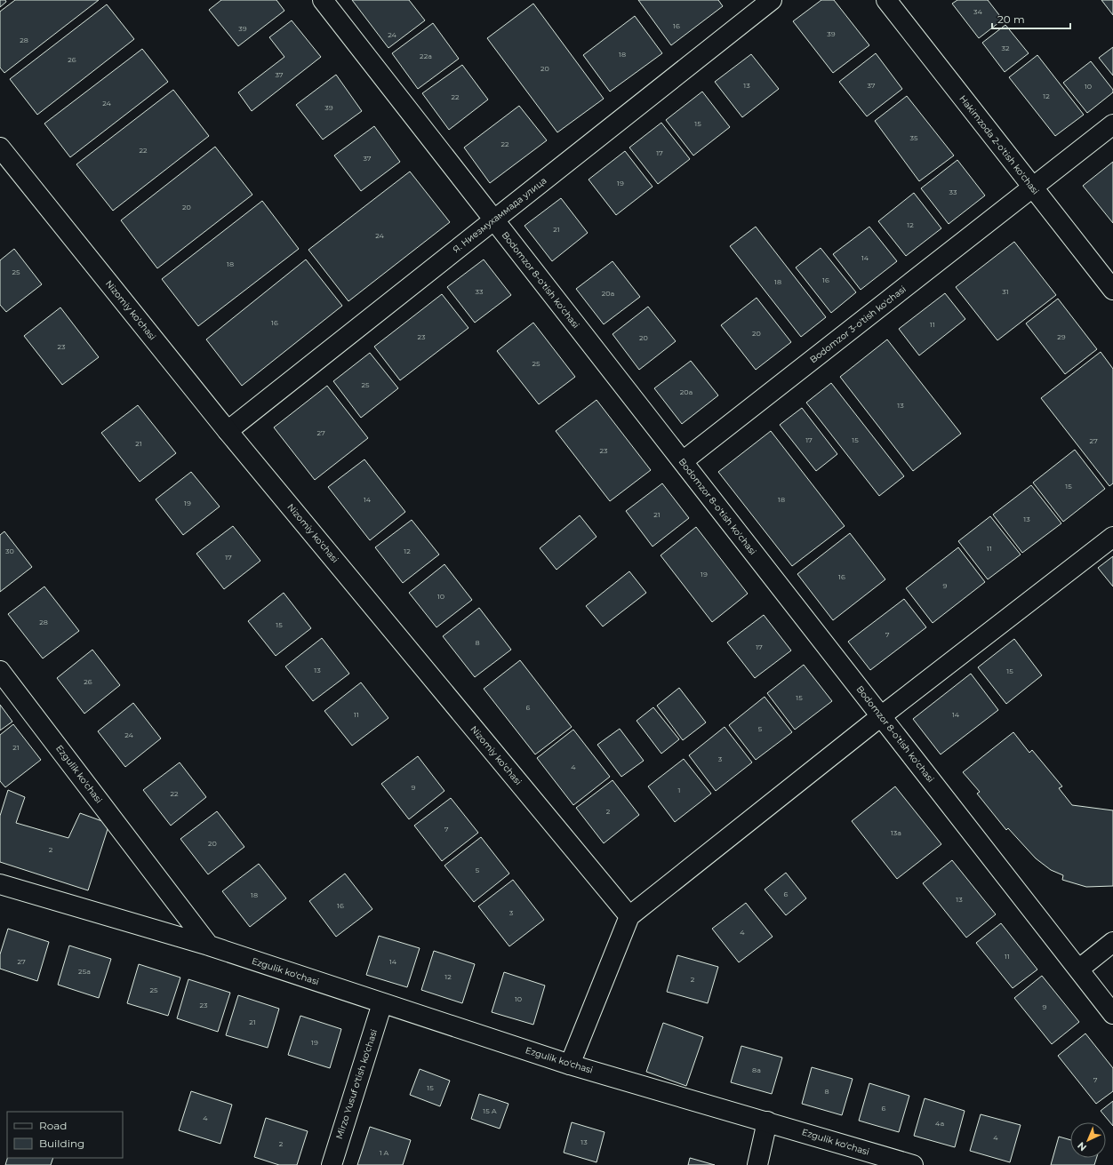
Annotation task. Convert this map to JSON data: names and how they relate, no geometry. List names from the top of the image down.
{
  "streets": {
    "street": [
      "Hakimzoda 2-o'tish ko'chasi",
      "Я. Ниезмухаммада улица",
      "Bodomzor 8-o'tish ko'chasi",
      "Nizomiy ko'chasi",
      "Bodomzor 3-o'tish ko'chasi",
      "Ezgulik ko'chasi",
      "Mirzo Yusuf o'tish ko'chasi"
    ]
  },
  "crossings": [
    ["Hakimzoda 2-o'tish ko'chasi", "Bodomzor 3-o'tish ko'chasi"],
    ["Я. Ниезмухаммада улица", "Bodomzor 8-o'tish ko'chasi"],
    ["Я. Ниезмухаммада улица", "Nizomiy ko'chasi"],
    ["Bodomzor 8-o'tish ko'chasi", "Bodomzor 3-o'tish ko'chasi"],
    ["Ezgulik ko'chasi", "Mirzo Yusuf o'tish ko'chasi"]
  ],
  "house_numbers": [
    "34",
    "16",
    "39",
    "39",
    "24",
    "28",
    "32",
    "18",
    "22a",
    "26",
    "20",
    "37",
    "13",
    "37",
    "10",
    "12",
    "22",
    "24",
    "39",
    "15",
    "35",
    "22",
    "22",
    "17",
    "37",
    "19",
    "33",
    "20",
    "12",
    "21",
    "24",
    "14",
    "18",
    "25",
    "16",
    "18",
    "33",
    "31",
    "20a",
    "16",
    "11",
    "20",
    "23",
    "29",
    "20",
    "23",
    "25",
    "25",
    "20a",
    "13",
    "27",
    "17",
    "15",
    "27",
    "21",
    "23",
    "15",
    "14",
    "18",
    "19",
    "21",
    "13",
    "11",
    "30",
    "12",
    "17",
    "19",
    "16",
    "9",
    "10",
    "28",
    "15",
    "7",
    "8",
    "17",
    "13",
    "15",
    "26",
    "15",
    "6",
    "11",
    "14",
    "5",
    "24",
    "21",
    "3",
    "4",
    "9",
    "1",
    "22",
    "2",
    "7",
    "13a",
    "20",
    "2",
    "5",
    "6",
    "18",
    "13",
    "16",
    "3",
    "4",
    "11",
    "27",
    "14",
    "25a",
    "12",
    "2",
    "25",
    "10",
    "23",
    "9",
    "21",
    "19",
    "8a",
    "7",
    "15",
    "8",
    "6",
    "15 А",
    "4",
    "4a",
    "4",
    "13",
    "2",
    "1 A"
  ],
  "legend": ["Road", "Building"],
  "scale_bar": "20 m",
  "north": "bottom left"
}
